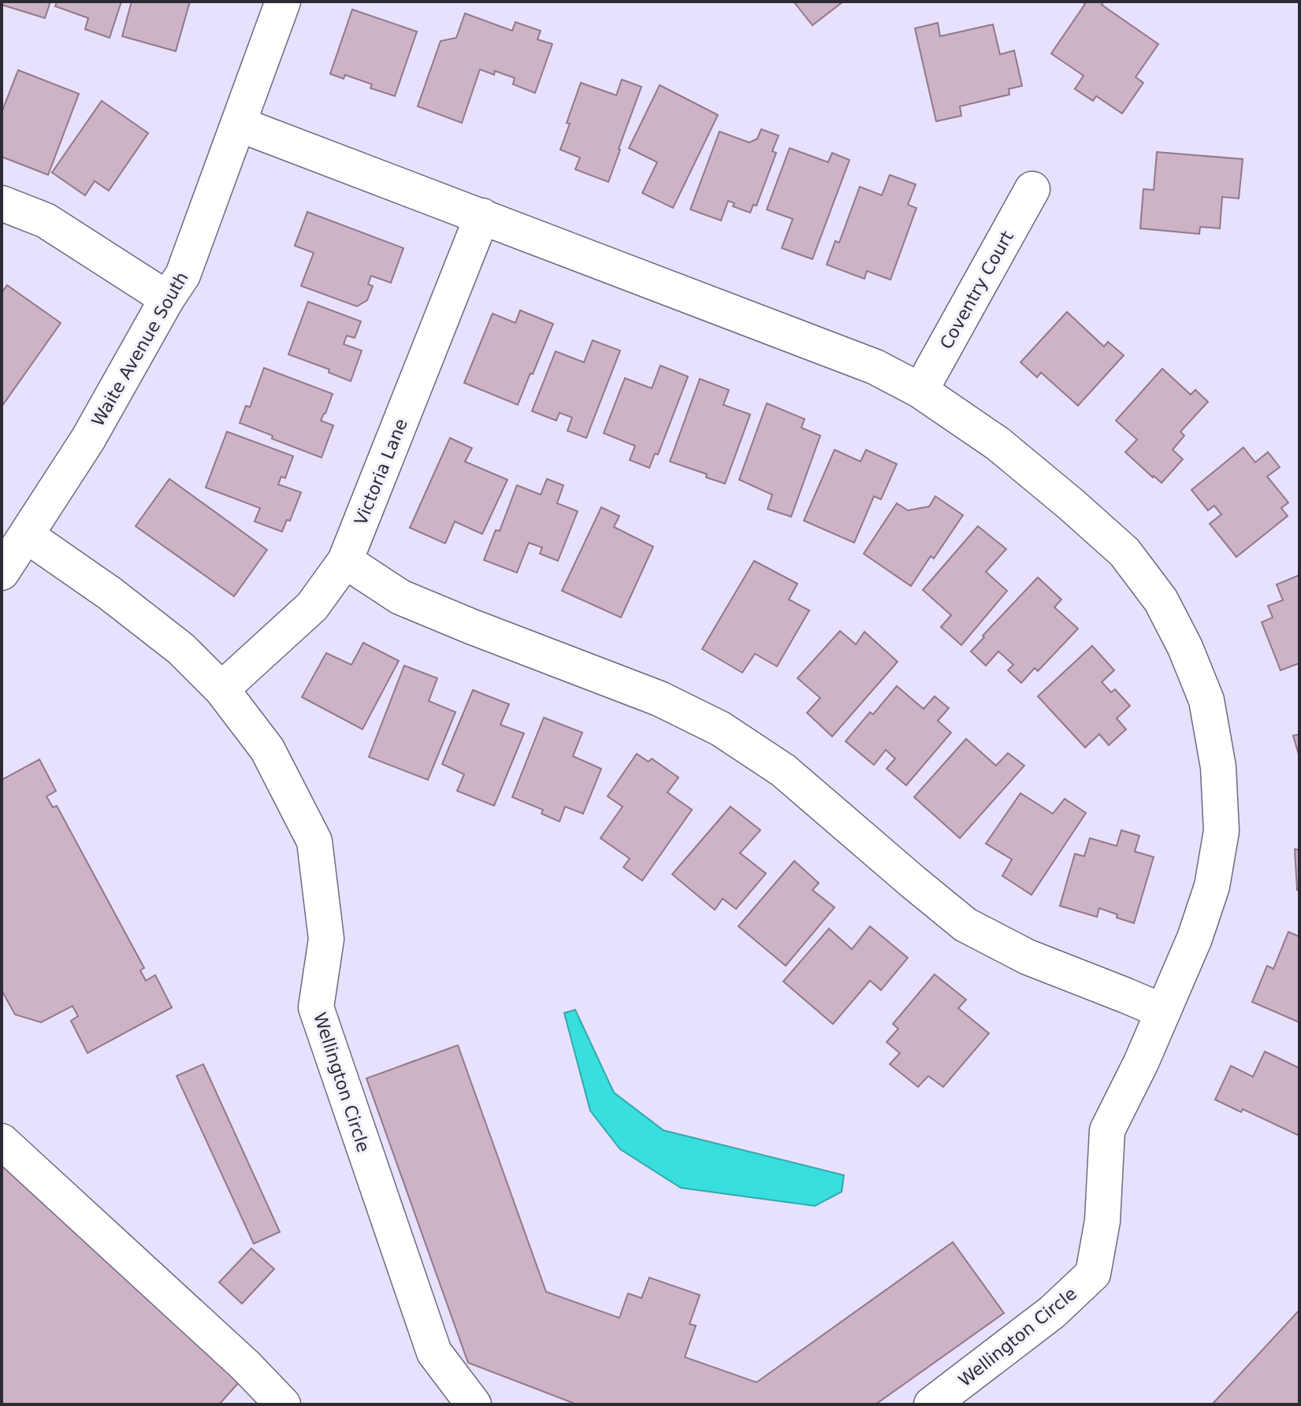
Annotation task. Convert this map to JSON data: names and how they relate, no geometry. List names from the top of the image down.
{
  "streets": {
    "street": [
      "Coventry Court",
      "Waite Avenue South",
      "Victoria Lane",
      "Wellington Circle"
    ]
  },
  "crossings": [
    ["Coventry Court", "Wellington Circle"],
    ["Waite Avenue South", "Wellington Circle"],
    ["Victoria Lane", "Wellington Circle"]
  ]
}
